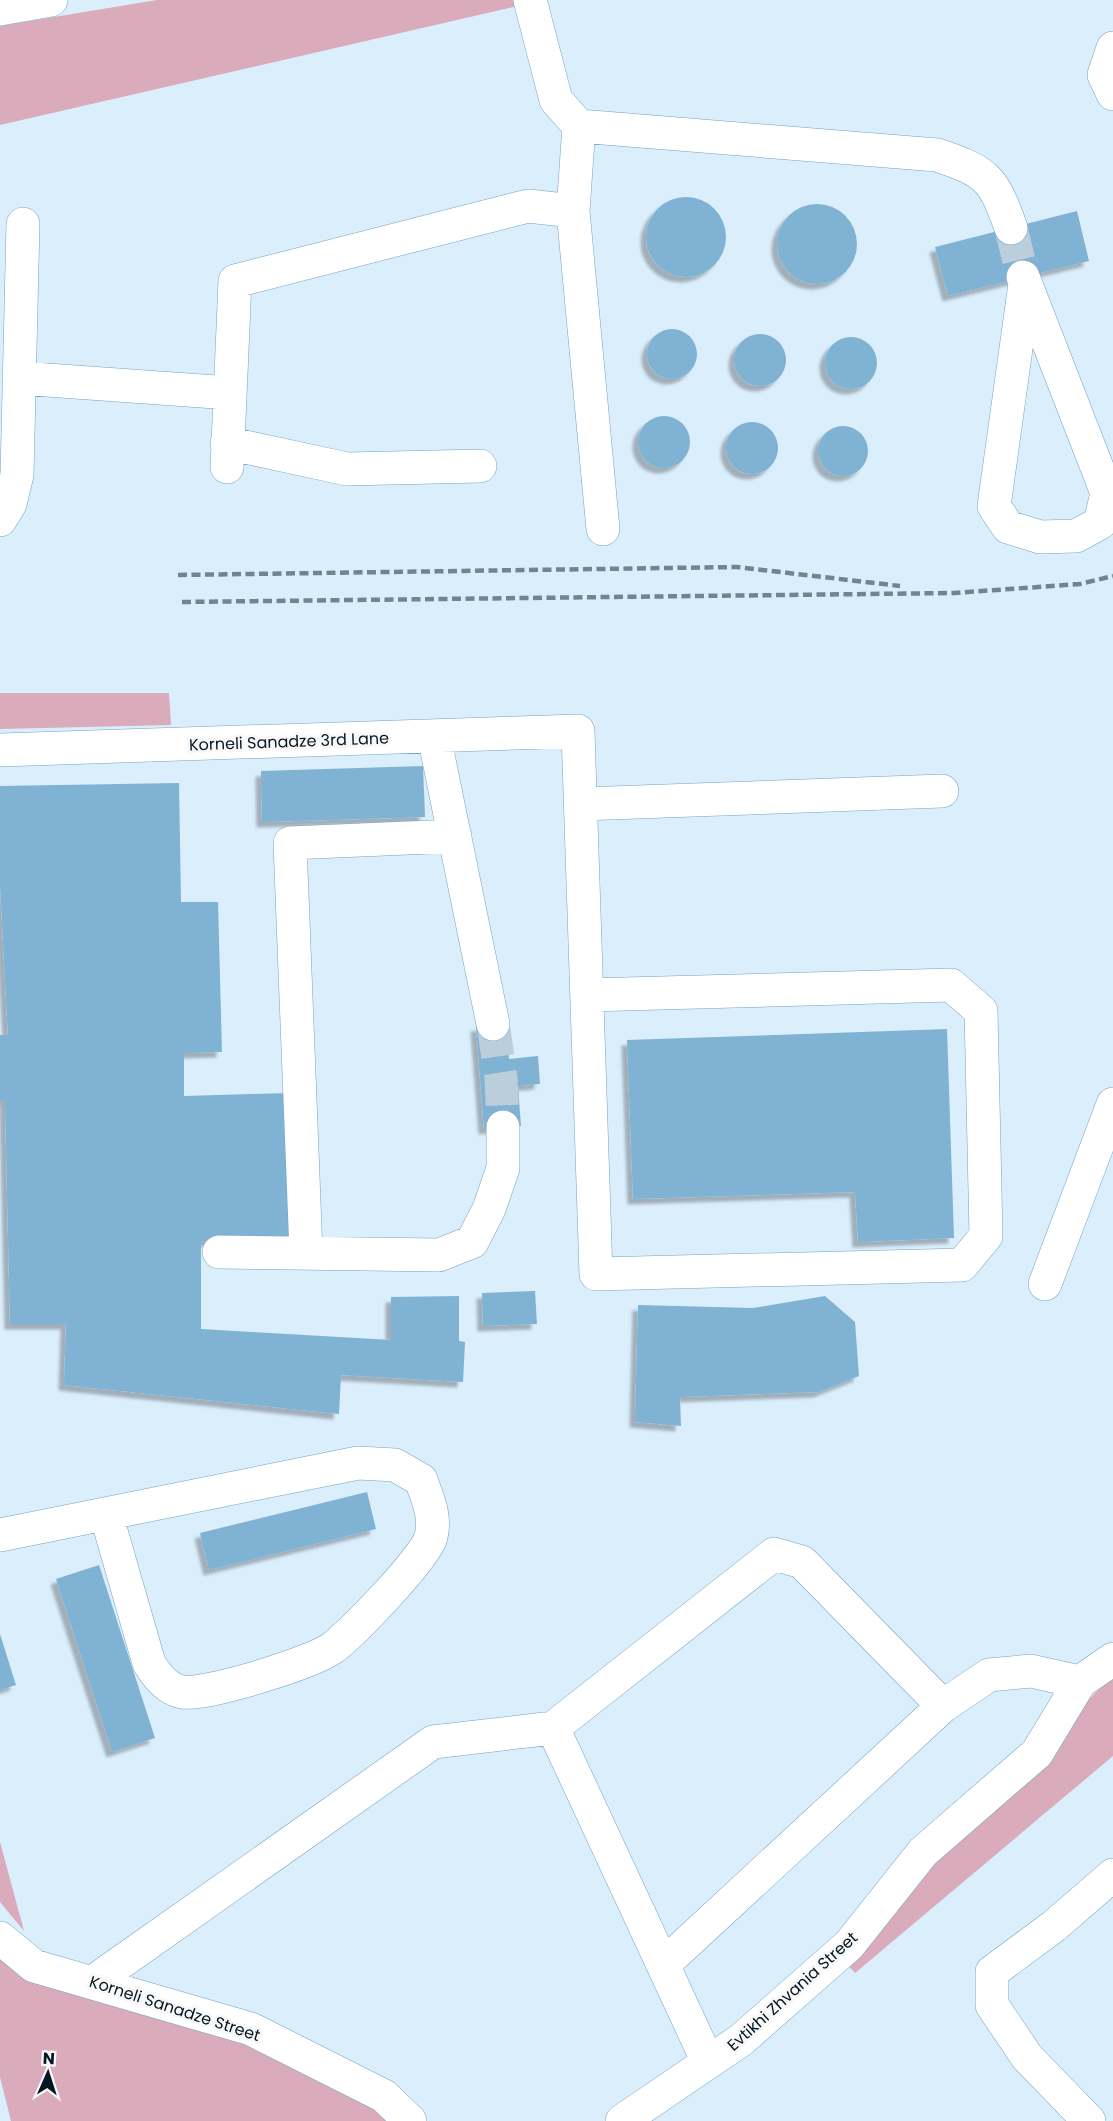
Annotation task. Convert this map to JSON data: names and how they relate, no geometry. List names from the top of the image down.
{
  "streets": {
    "street": ["Korneli Sanadze 3rd Lane", "Evtikhi Zhvania Street", "Korneli Sanadze Street"]
  },
  "north": "top"
}
